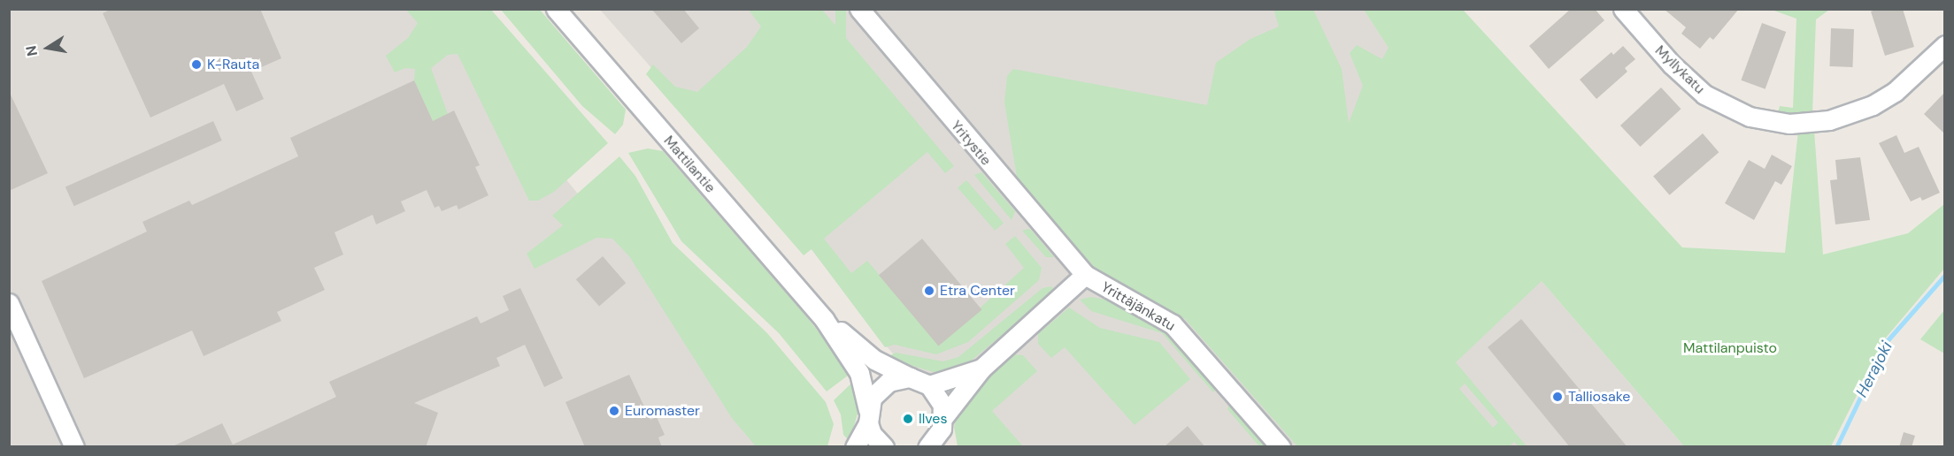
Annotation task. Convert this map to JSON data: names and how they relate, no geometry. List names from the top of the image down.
{
  "streets": {
    "street": [
      "Myllykatu",
      "Yritystie",
      "Mattilantie",
      "Yrittäjänkatu"
    ]
  },
  "crossings": [
    ["Yritystie", "Yrittäjänkatu"],
    ["Mattilantie", "Yrittäjänkatu"]
  ],
  "water": ["Herajoki"],
  "parks": ["Mattilanpuisto"],
  "places": [
    "K-Rauta",
    "Etra Center",
    "Talliosake",
    "Euromaster",
    "Ilves"
  ],
  "north": "left"
}
